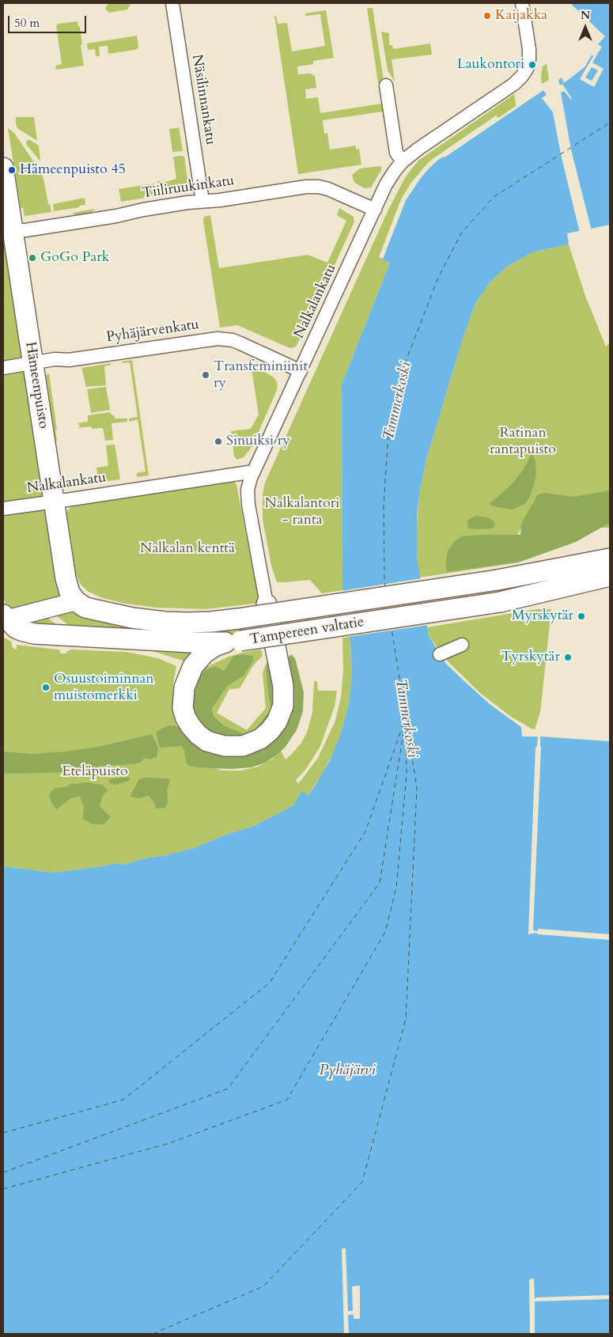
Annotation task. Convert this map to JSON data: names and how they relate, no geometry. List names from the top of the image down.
{
  "streets": {
    "main road": ["Hämeenpuisto", "Tampereen valtatie"],
    "street": [
      "Näsilinnankatu",
      "Tiiliruukinkatu",
      "Nalkalankatu",
      "Pyhäjärvenkatu"
    ]
  },
  "crossings": [
    ["Näsilinnankatu", "Tiiliruukinkatu"],
    ["Tiiliruukinkatu", "Nalkalankatu"],
    ["Tiiliruukinkatu", "Hämeenpuisto"],
    ["Nalkalankatu", "Pyhäjärvenkatu"],
    ["Nalkalankatu", "Hämeenpuisto"],
    ["Pyhäjärvenkatu", "Hämeenpuisto"],
    ["Hämeenpuisto", "Tampereen valtatie"]
  ],
  "water": ["Tammerkoski", "Pyhäjärvi"],
  "parks": [
    "Ratinan rantapuisto",
    "Nalkalantori - ranta",
    "Nalkalan kenttä",
    "Eteläpuisto"
  ],
  "places": [
    "Kaijakka",
    "Laukontori",
    "Hämeenpuisto 45",
    "GoGo Park",
    "Transfeminiinit ry",
    "Sinuiksi ry",
    "Myrskytär",
    "Tyrskytär",
    "Osuustoiminnan muistomerkki"
  ],
  "scale_bar": "50 m",
  "north": "top"
}
